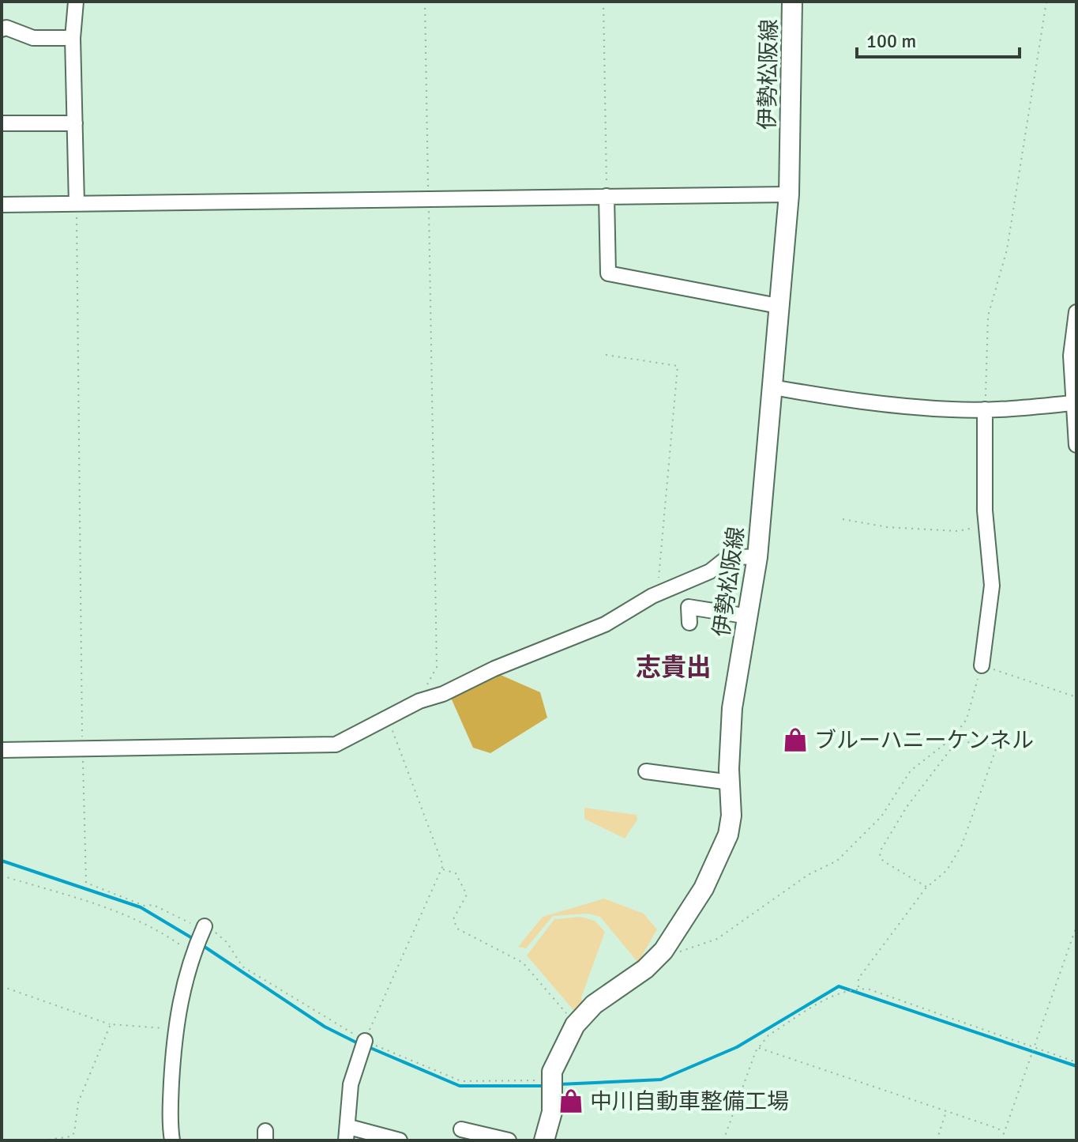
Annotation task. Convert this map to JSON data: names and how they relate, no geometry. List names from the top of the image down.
{
  "streets": {
    "main road": ["伊勢松阪線"]
  },
  "districts": ["志貴出"],
  "places": {
    "shop": ["ブルーハニーケンネル", "中川自動車整備工場"]
  },
  "scale_bar": "100 m"
}
